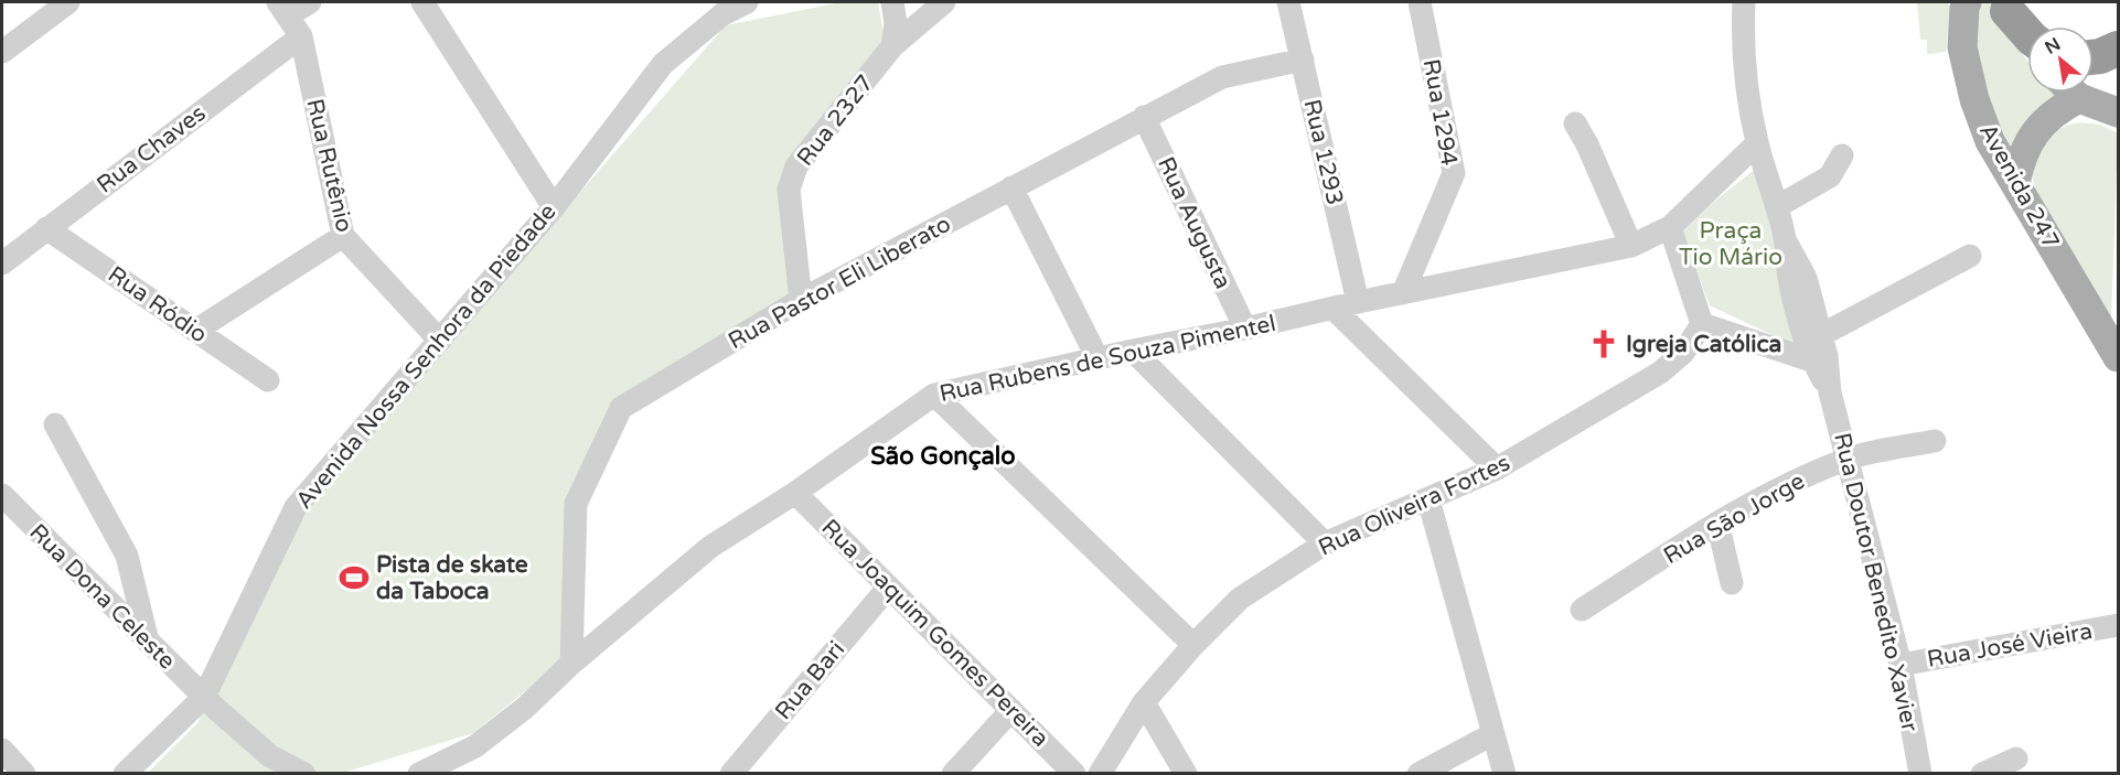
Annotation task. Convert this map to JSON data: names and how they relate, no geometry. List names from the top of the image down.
{
  "streets": {
    "main road": ["Avenida 247"],
    "street": [
      "Rua 1294",
      "Rua 2327",
      "Rua Chaves",
      "Rua 1293",
      "Rua Rutênio",
      "Rua Augusta",
      "Rua Pastor Eli Liberato",
      "Rua Ródio",
      "Avenida Nossa Senhora da Piedade",
      "Rua Rubens de Souza Pimentel",
      "Rua Oliveira Fortes",
      "Rua São Jorge",
      "Rua Doutor Benedito Xavier",
      "Rua Dona Celeste",
      "Rua Joaquim Gomes Pereira",
      "Rua José Vieira",
      "Rua Bari"
    ]
  },
  "crossings": [
    ["Rua 1294", "Rua Rubens de Souza Pimentel"],
    ["Rua 2327", "Rua Pastor Eli Liberato"],
    ["Rua Chaves", "Rua Rutênio"],
    ["Rua Chaves", "Rua Ródio"],
    ["Rua 1293", "Rua Pastor Eli Liberato"],
    ["Rua 1293", "Rua Rubens de Souza Pimentel"],
    ["Rua Rutênio", "Avenida Nossa Senhora da Piedade"],
    ["Rua Augusta", "Rua Pastor Eli Liberato"],
    ["Rua Augusta", "Rua Rubens de Souza Pimentel"],
    ["Rua Pastor Eli Liberato", "Rua Rubens de Souza Pimentel"],
    ["Avenida Nossa Senhora da Piedade", "Rua Dona Celeste"],
    ["Rua Rubens de Souza Pimentel", "Rua Doutor Benedito Xavier"],
    ["Rua Rubens de Souza Pimentel", "Rua Joaquim Gomes Pereira"],
    ["Rua São Jorge", "Rua Doutor Benedito Xavier"],
    ["Rua Doutor Benedito Xavier", "Rua José Vieira"],
    ["Rua Joaquim Gomes Pereira", "Rua Bari"]
  ],
  "districts": ["São Gonçalo"],
  "parks": ["Praça Tio Mário"],
  "places": {
    "church": ["Igreja Católica"],
    "sports": ["Pista de skate da Taboca"]
  },
  "north": "top left"
}
